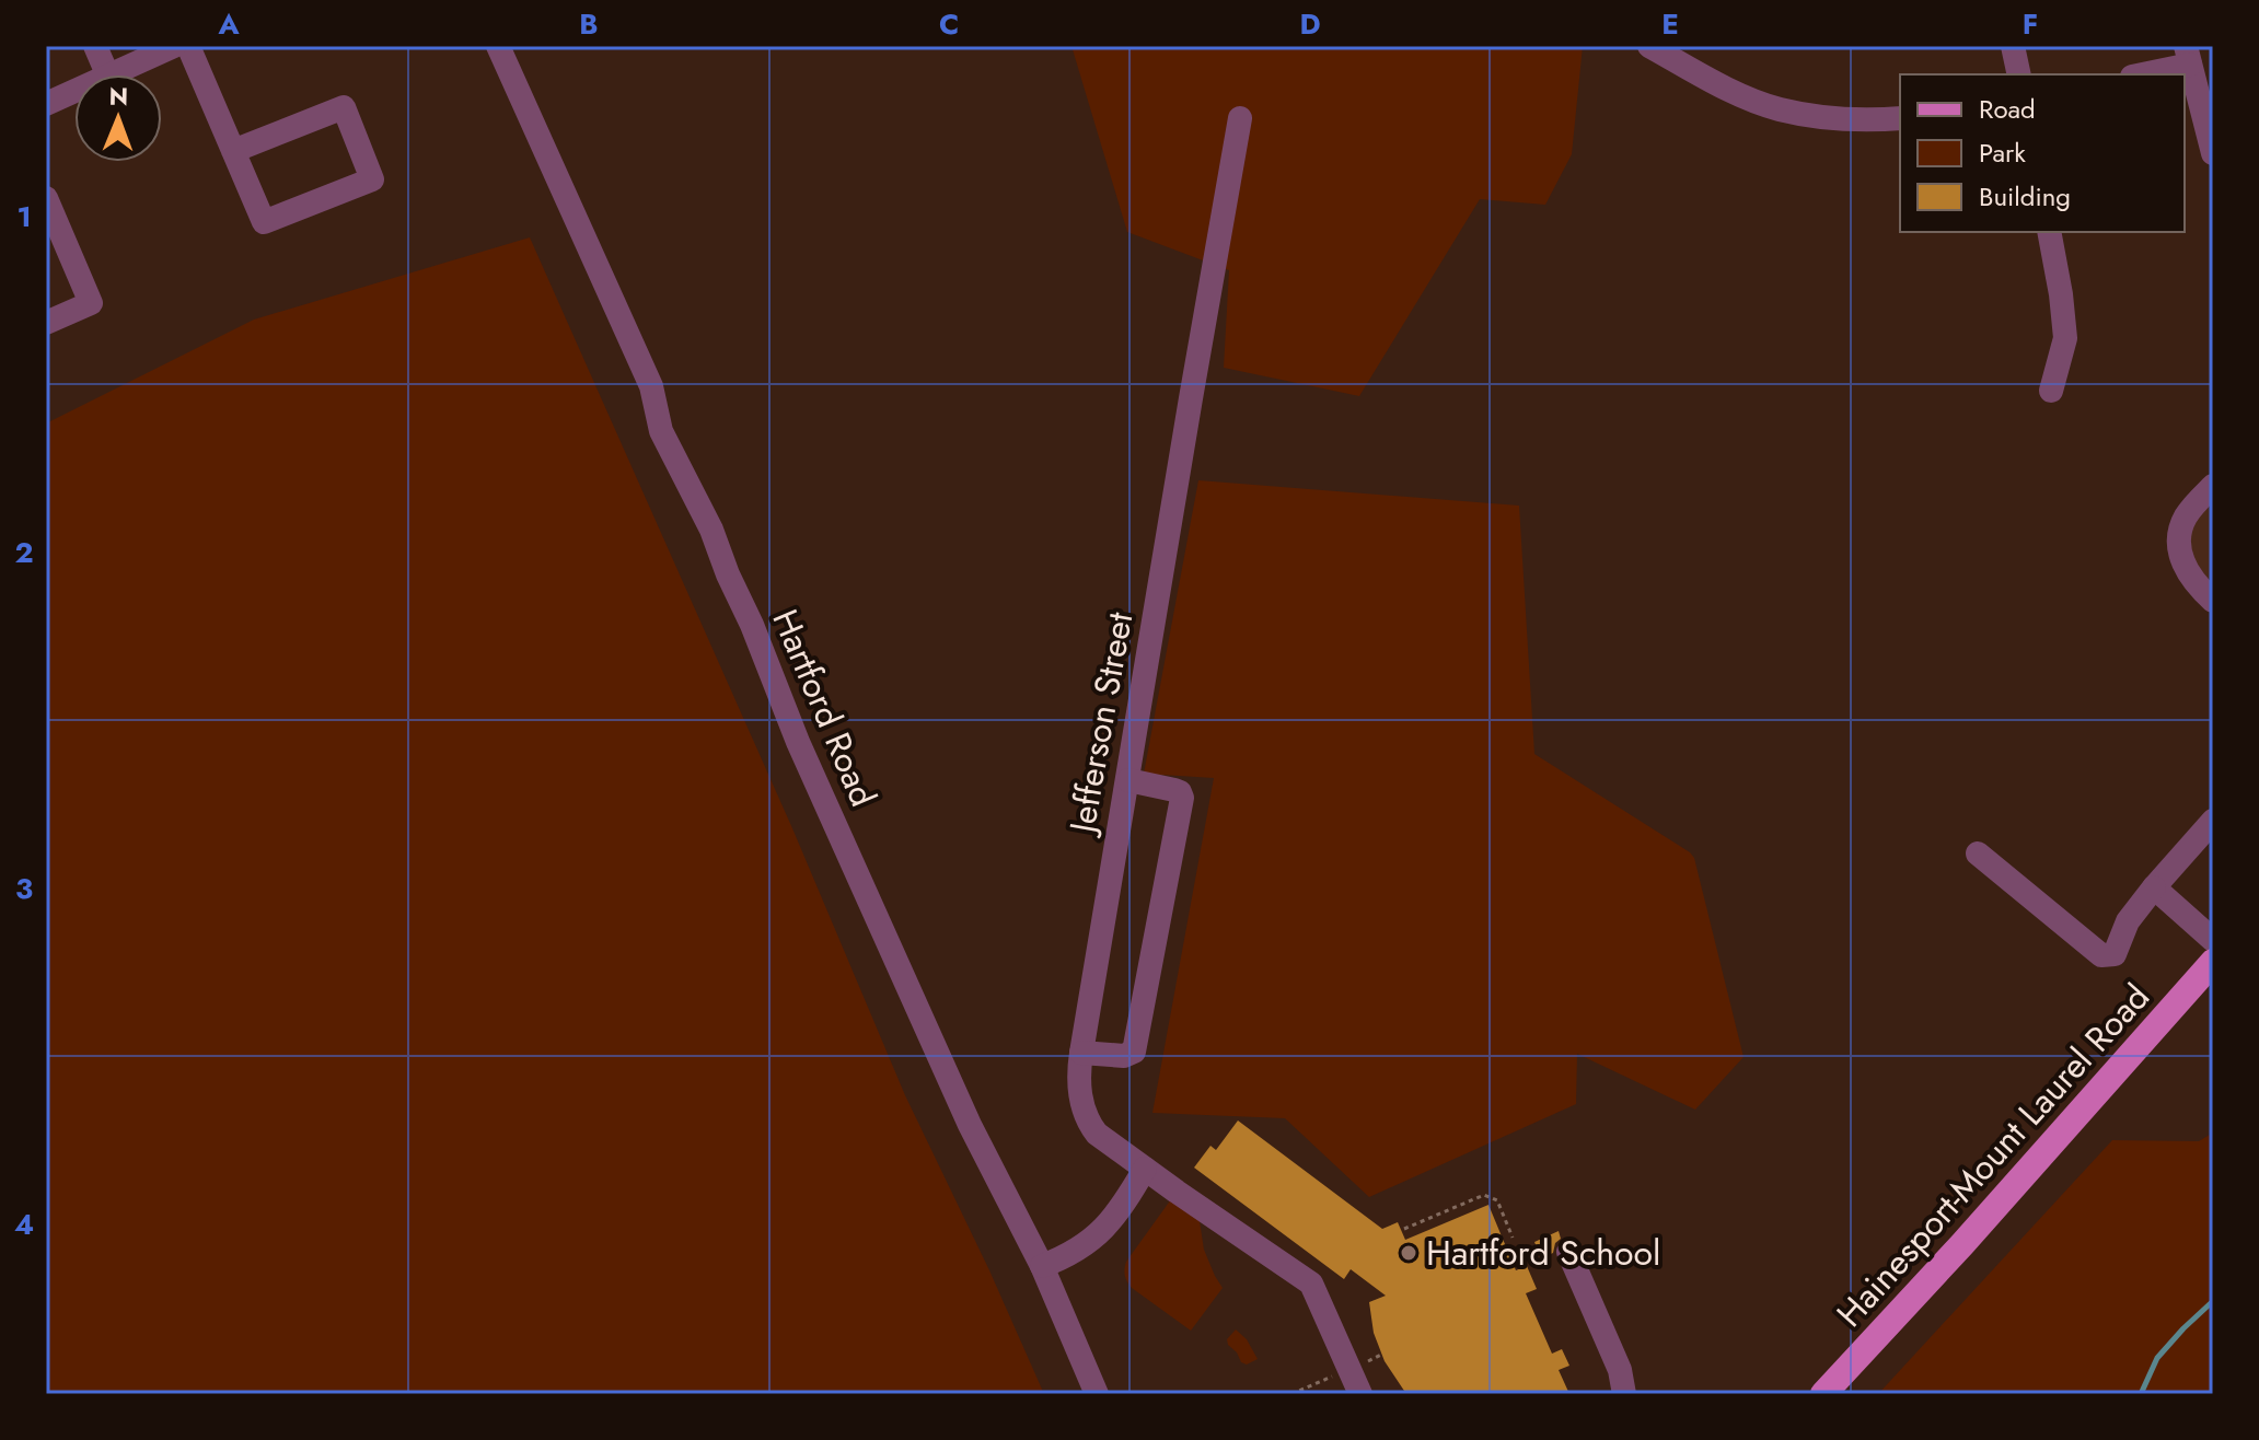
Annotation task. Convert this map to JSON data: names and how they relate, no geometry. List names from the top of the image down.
{
  "streets": {
    "main road": ["Hainesport-Mount Laurel Road"],
    "street": ["Hartford Road", "Jefferson Street"]
  },
  "places": ["Hartford School"],
  "legend": ["Road", "Park", "Building"],
  "north": "top",
  "grid": {
    "columns": [
      "A",
      "B",
      "C",
      "D",
      "E",
      "F"
    ],
    "rows": [
      "1",
      "2",
      "3",
      "4"
    ]
  }
}
